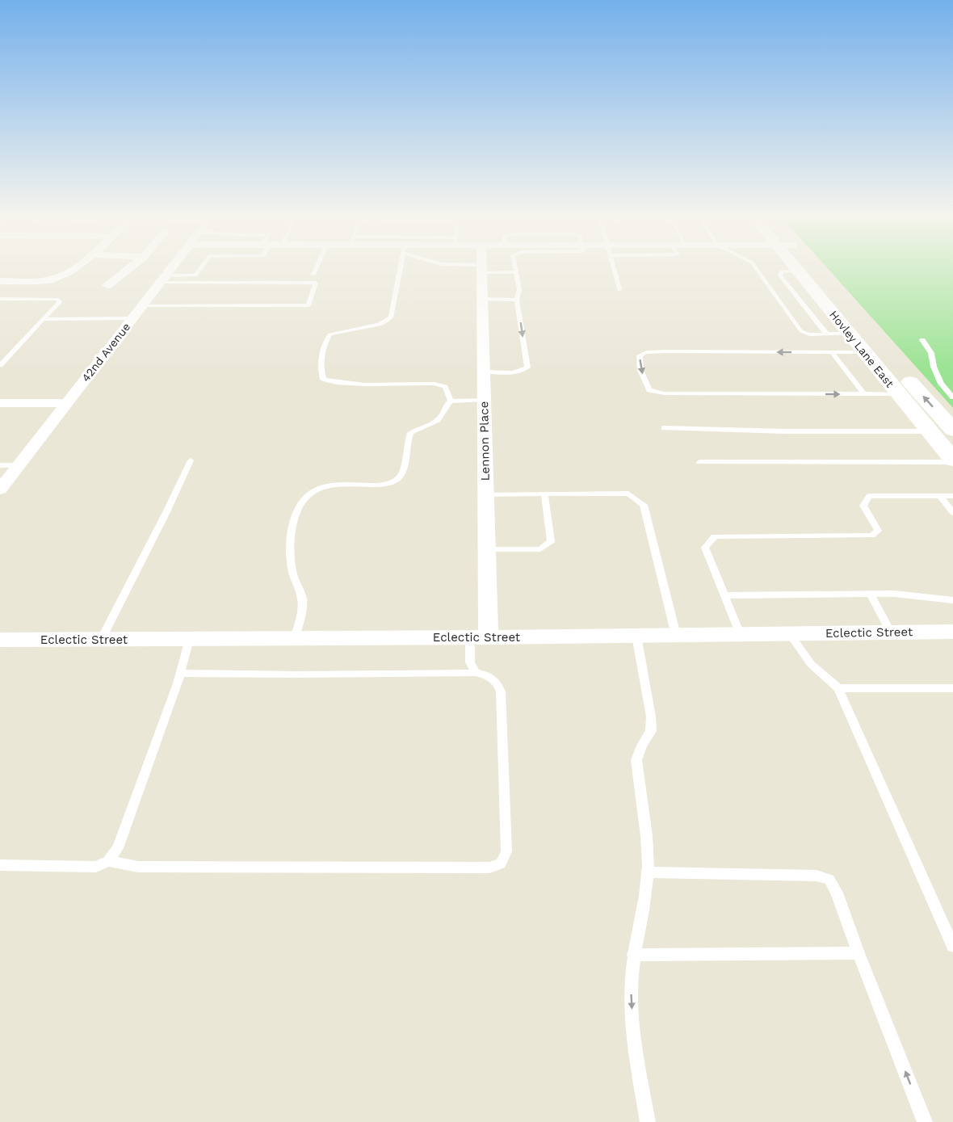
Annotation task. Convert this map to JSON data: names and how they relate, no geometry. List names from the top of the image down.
{
  "streets": {
    "street": [
      "Hovley Lane East",
      "42nd Avenue",
      "Lennon Place",
      "Eclectic Street"
    ]
  },
  "crossings": [
    ["Lennon Place", "Eclectic Street"]
  ]
}
